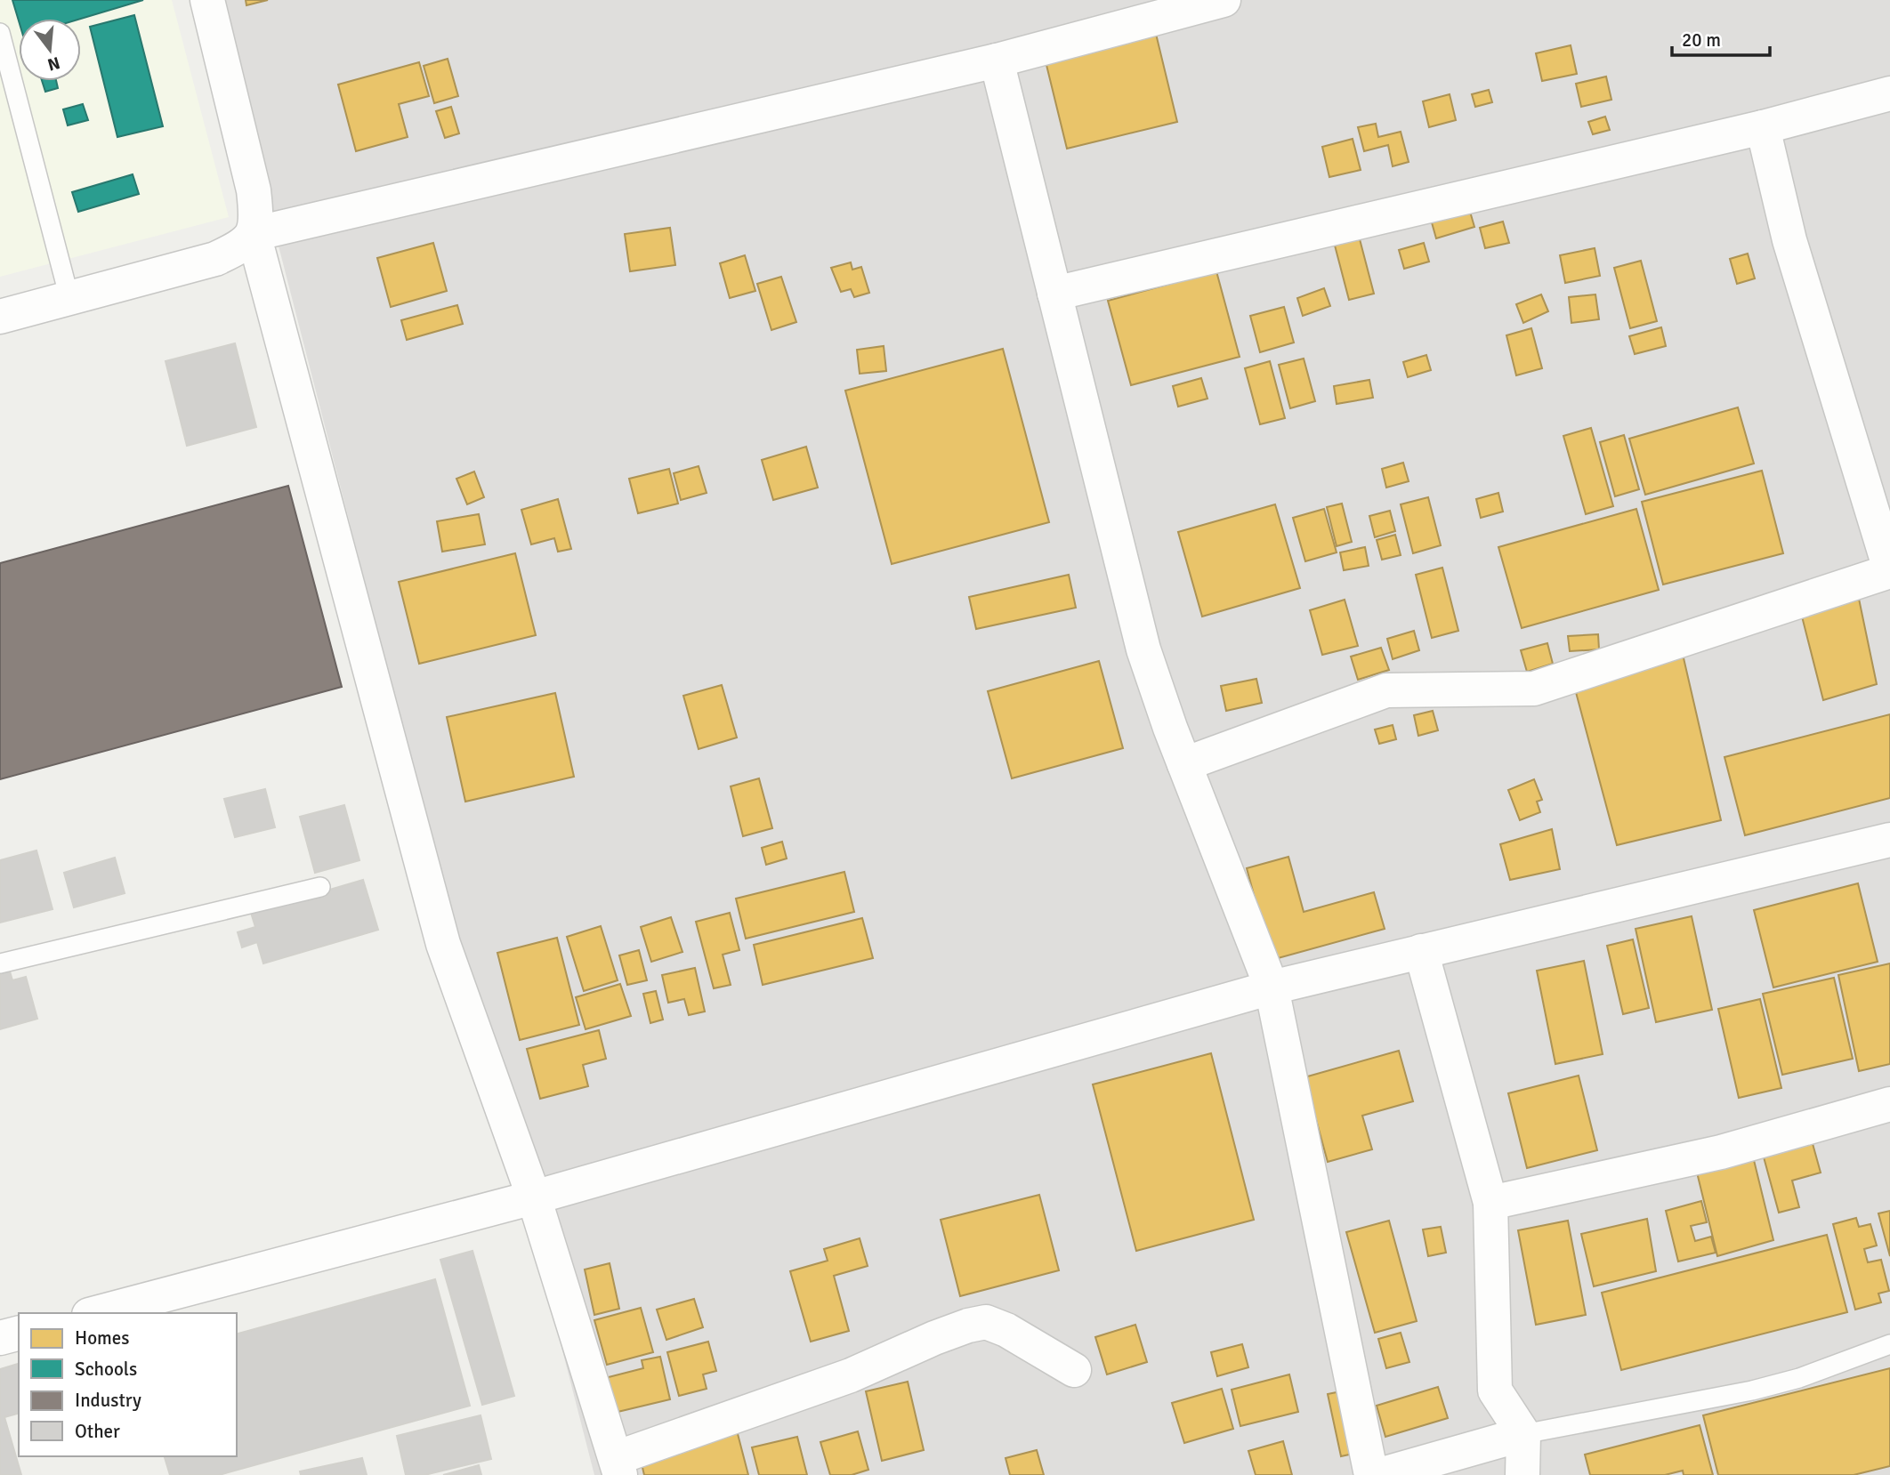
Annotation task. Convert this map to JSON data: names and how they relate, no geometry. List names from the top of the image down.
{
  "legend": [
    "Homes",
    "Schools",
    "Industry",
    "Other"
  ],
  "scale_bar": "20 m",
  "north": "bottom"
}
